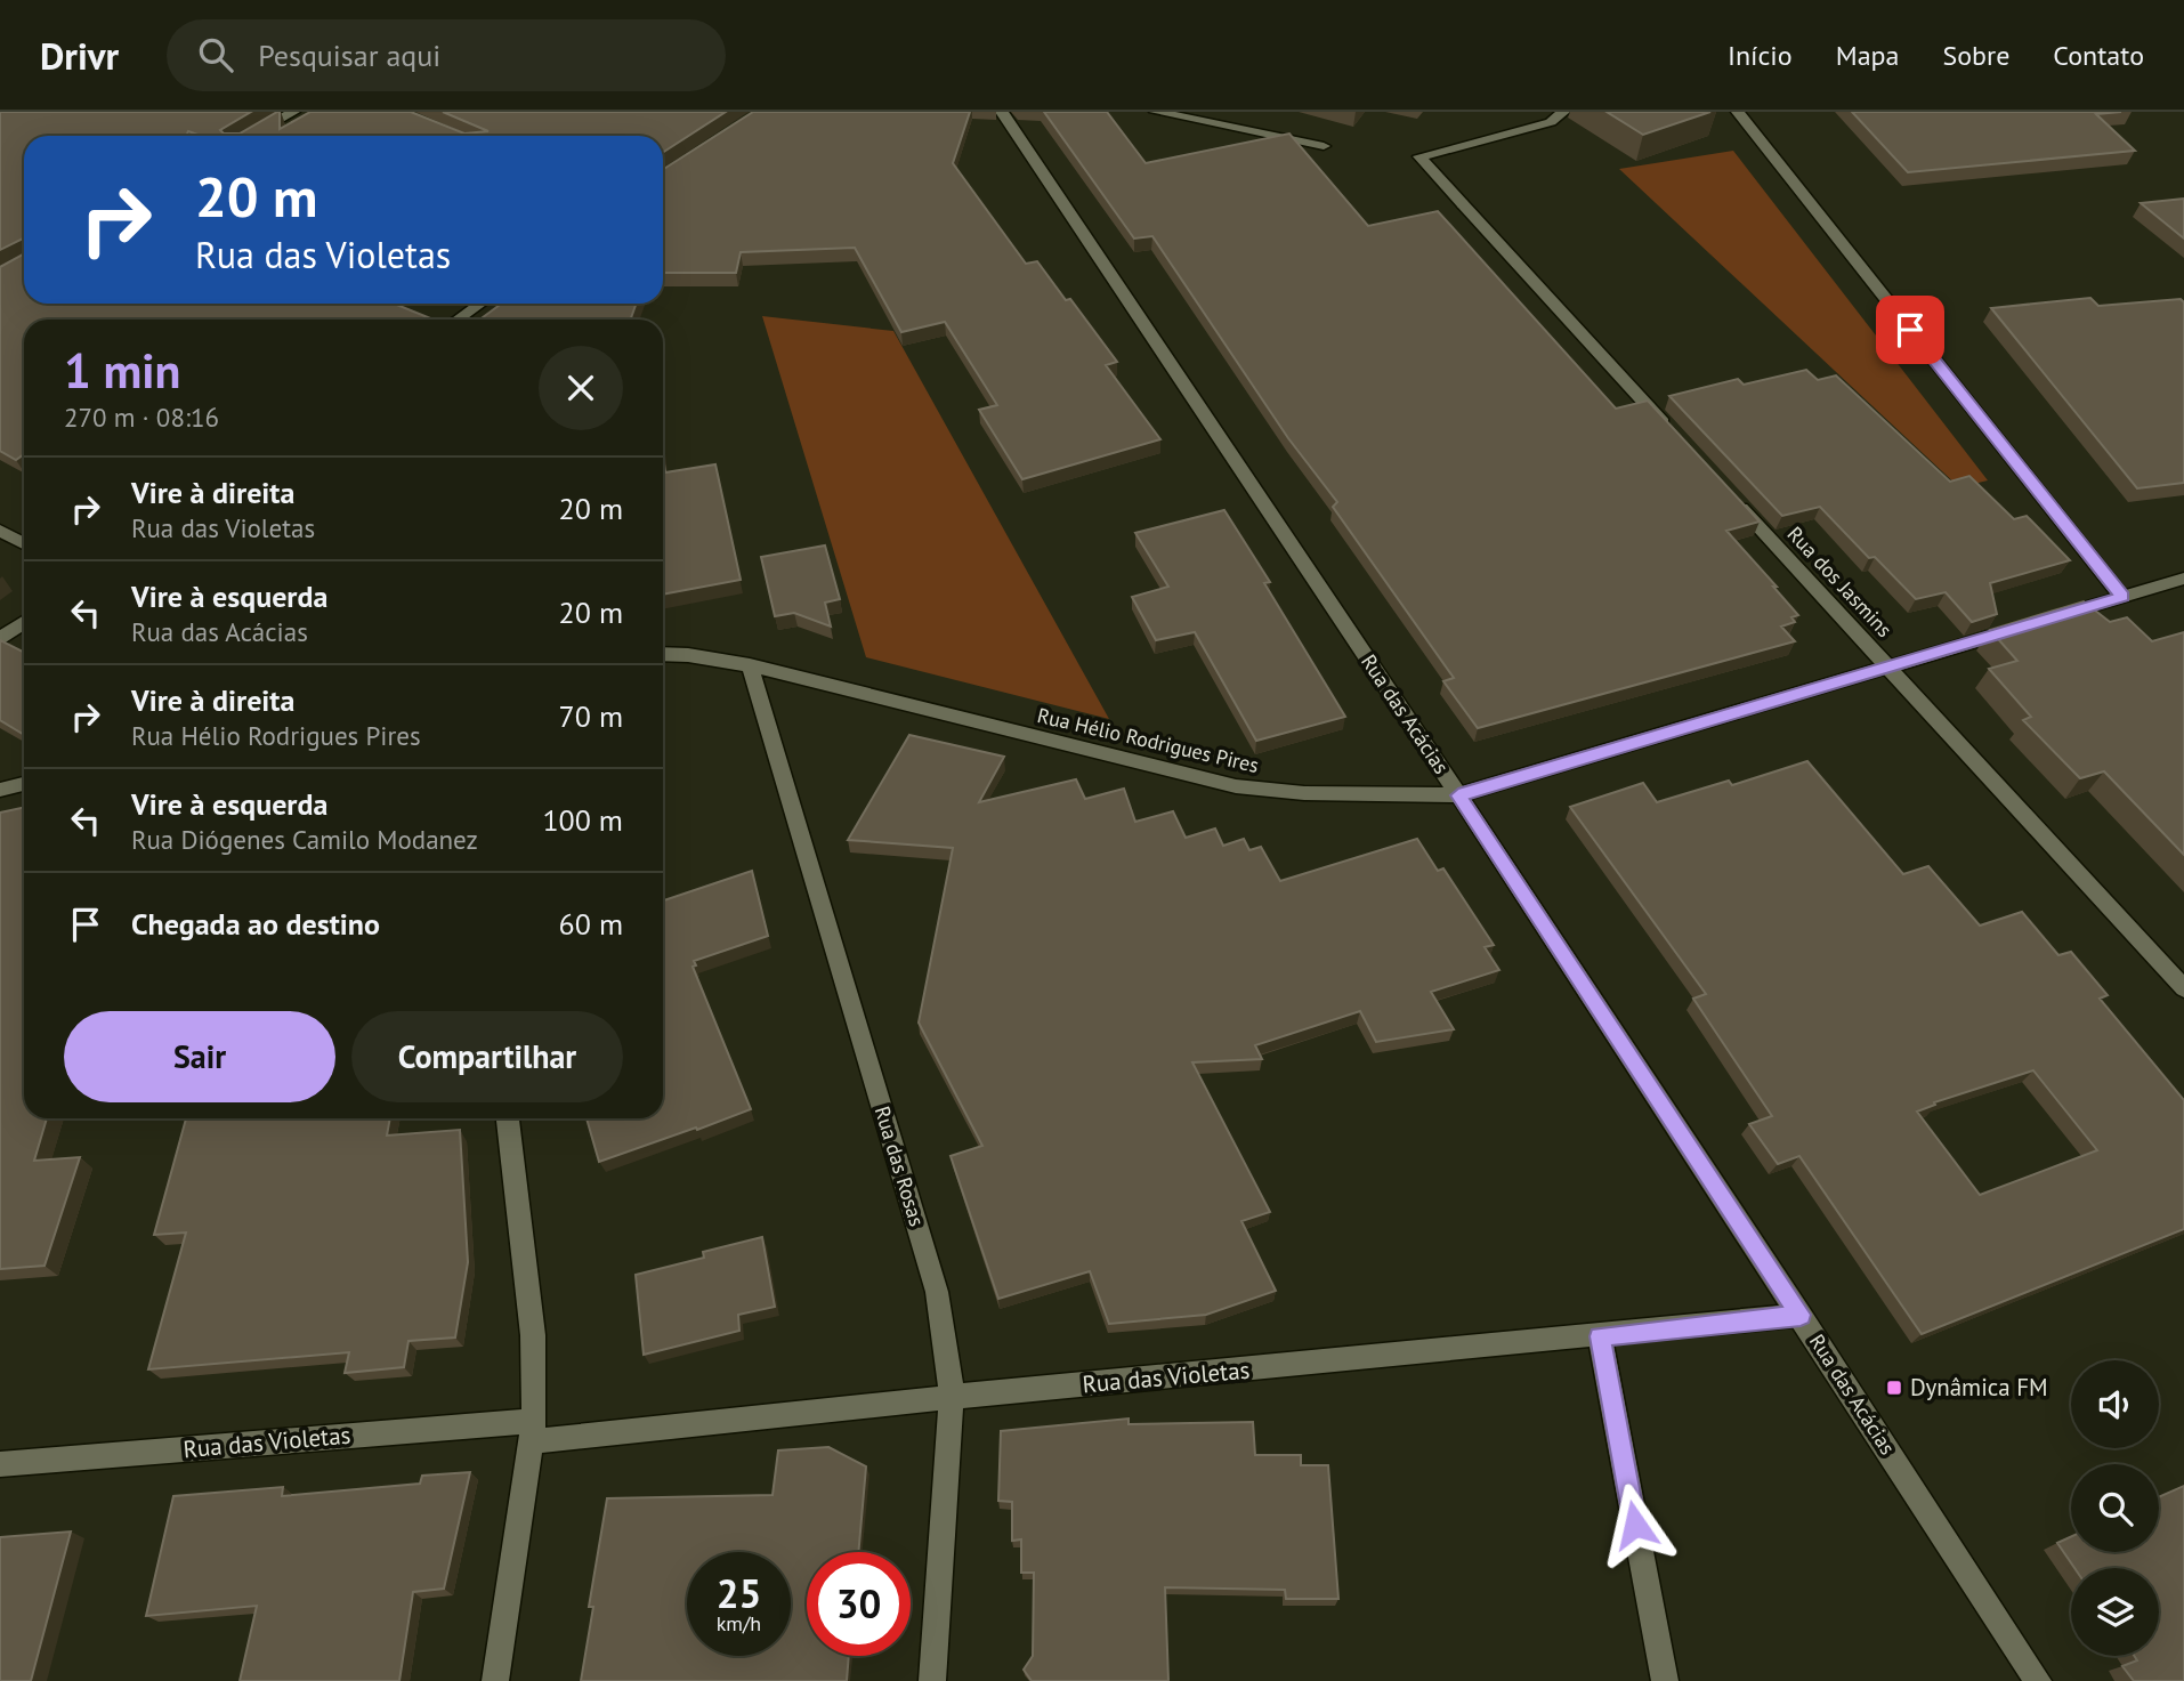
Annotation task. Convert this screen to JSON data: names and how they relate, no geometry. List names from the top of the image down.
{
  "streets": {
    "street": [
      "Rua dos Jasmins",
      "Rua das Acácias",
      "Rua Hélio Rodrigues Pires",
      "Rua das Rosas",
      "Rua das Violetas"
    ]
  },
  "crossings": [
    ["Rua dos Jasmins", "Rua Hélio Rodrigues Pires"],
    ["Rua das Acácias", "Rua Hélio Rodrigues Pires"],
    ["Rua das Acácias", "Rua das Violetas"],
    ["Rua Hélio Rodrigues Pires", "Rua das Rosas"],
    ["Rua das Rosas", "Rua das Violetas"]
  ],
  "places": {
    "transit": ["Dynâmica FM"]
  },
  "page": {
    "header": "Drivr",
    "search": "Pesquisar aqui",
    "nav": [
      "Início",
      "Mapa",
      "Sobre",
      "Contato"
    ],
    "turn": ["20 m", "Rua das Violetas"],
    "heading": ["1 min", "270 m · 08:16"],
    "list": [
      {
        "name": "Vire à direita",
        "note": "Rua das Violetas",
        "value": "20 m"
      },
      {
        "name": "Vire à esquerda",
        "note": "Rua das Acácias",
        "value": "20 m"
      },
      {
        "name": "Vire à direita",
        "note": "Rua Hélio Rodrigues Pires",
        "value": "70 m"
      },
      {
        "name": "Vire à esquerda",
        "note": "Rua Diógenes Camilo Modanez",
        "value": "100 m"
      },
      {
        "name": "Chegada ao destino",
        "value": "60 m"
      }
    ],
    "buttons": ["Sair", "Compartilhar"],
    "speed": "25 km/h",
    "limit": "30"
  }
}
